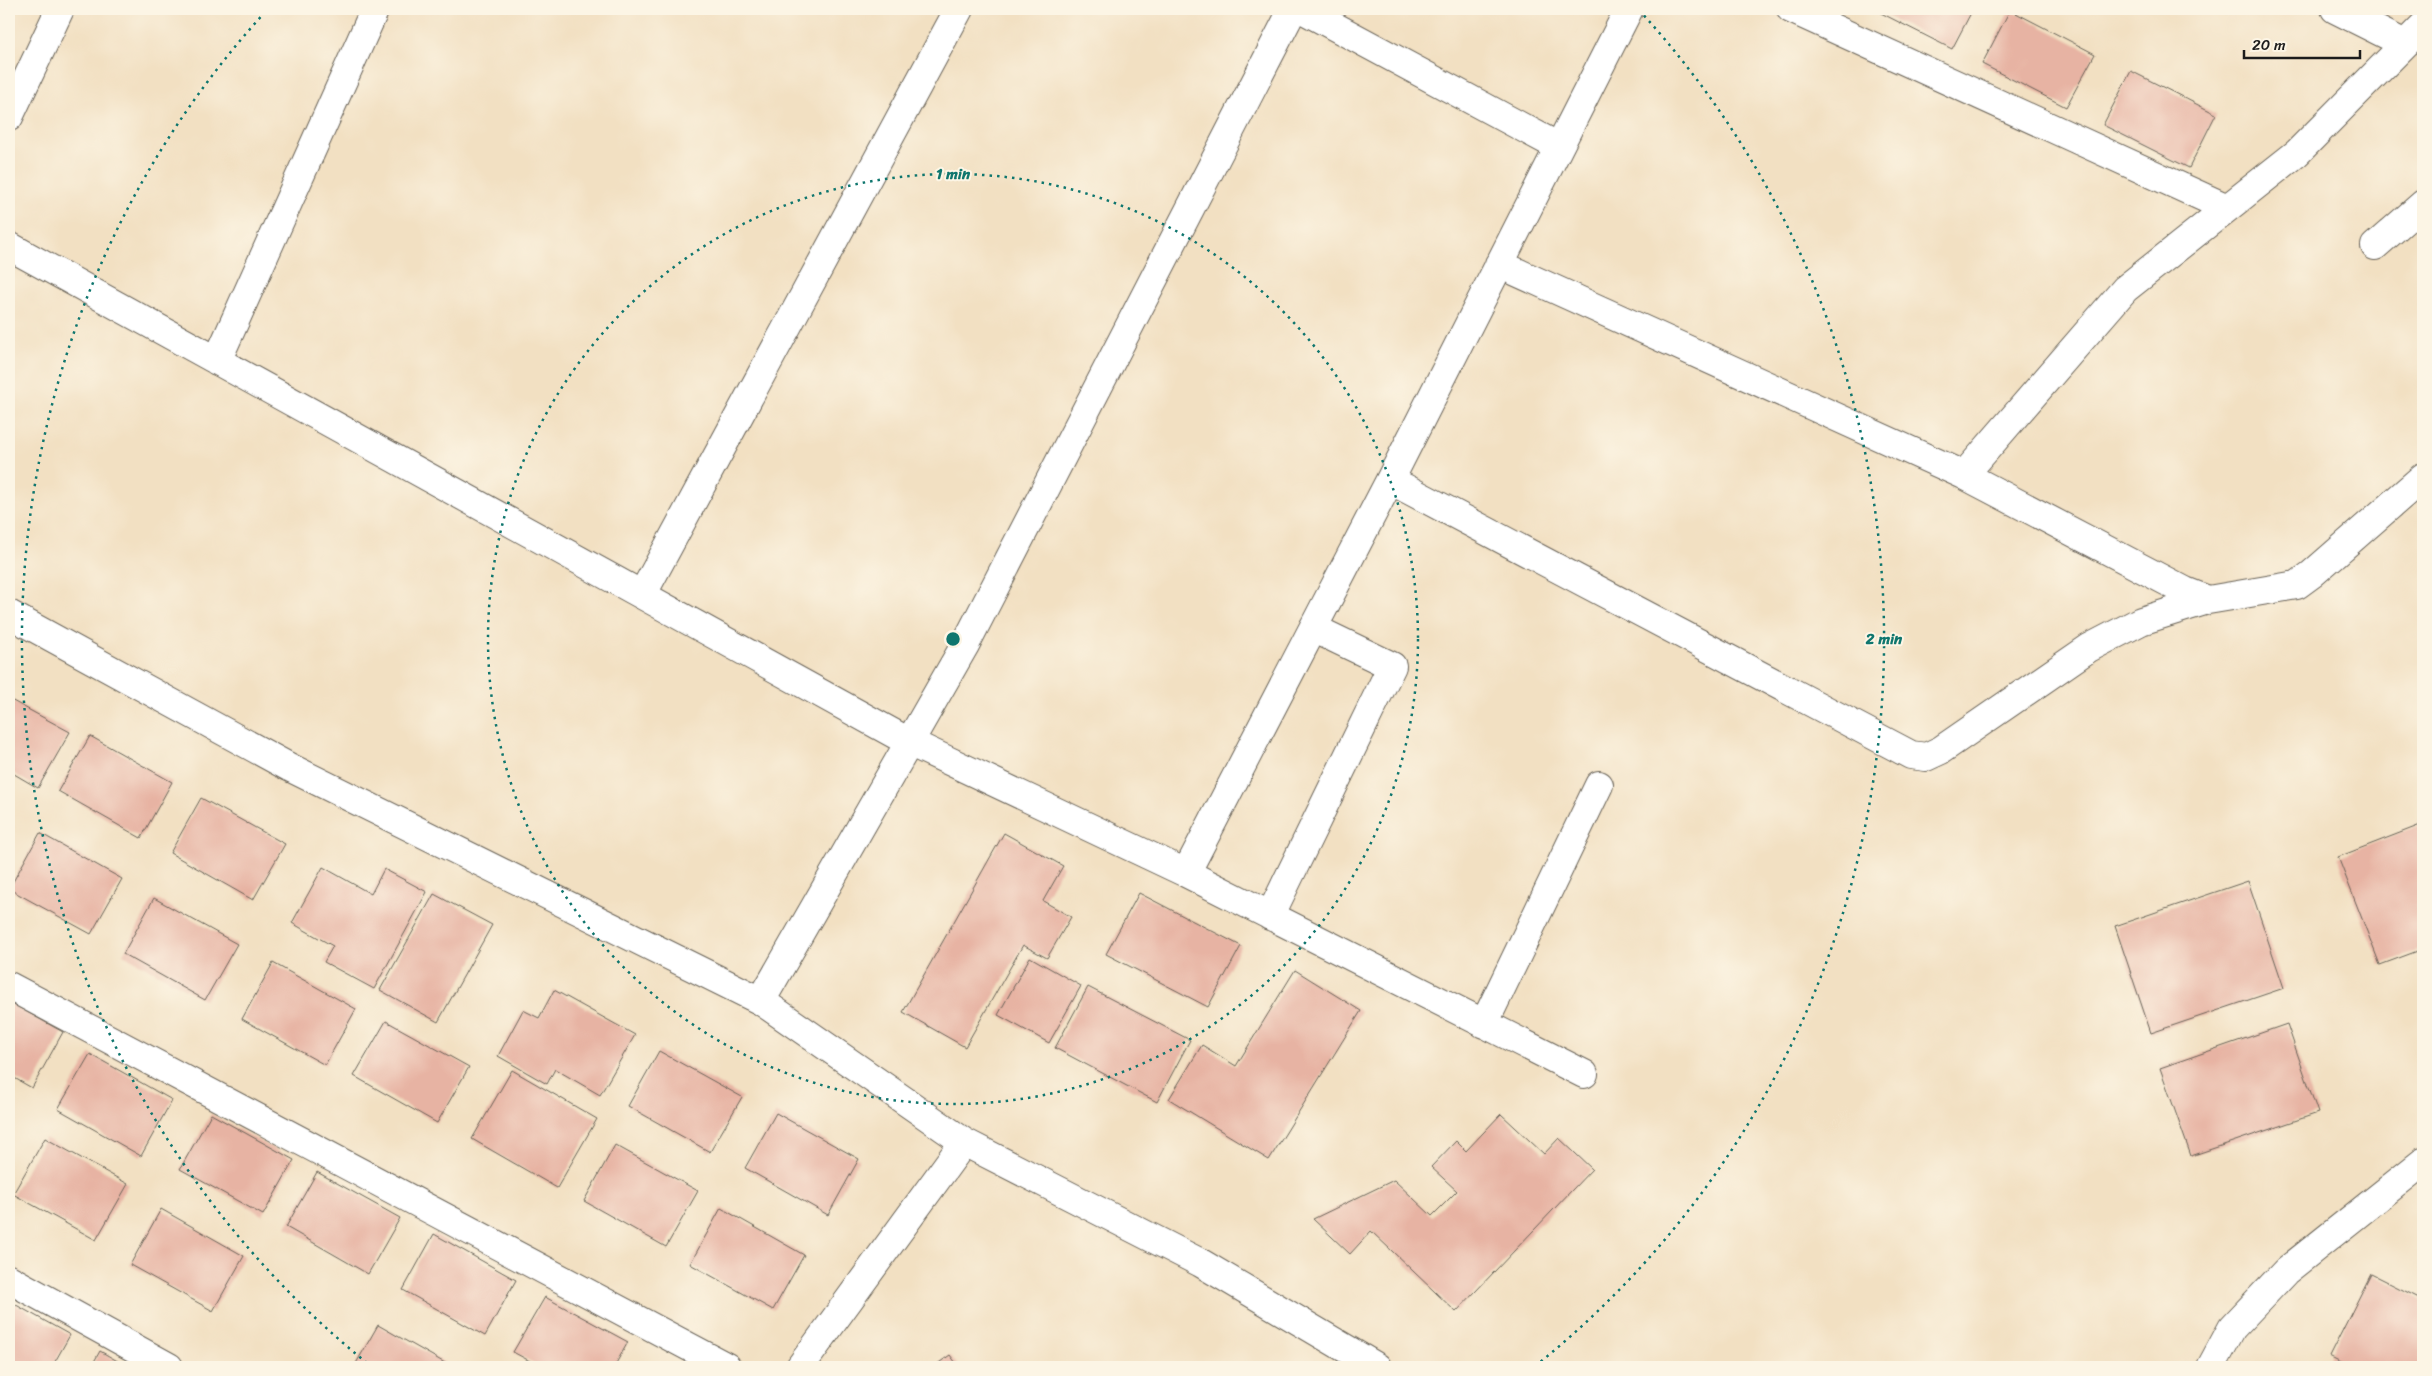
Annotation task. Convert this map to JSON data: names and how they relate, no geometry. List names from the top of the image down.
{
  "scale_bar": "20 m",
  "rings": ["1 min", "2 min"]
}
